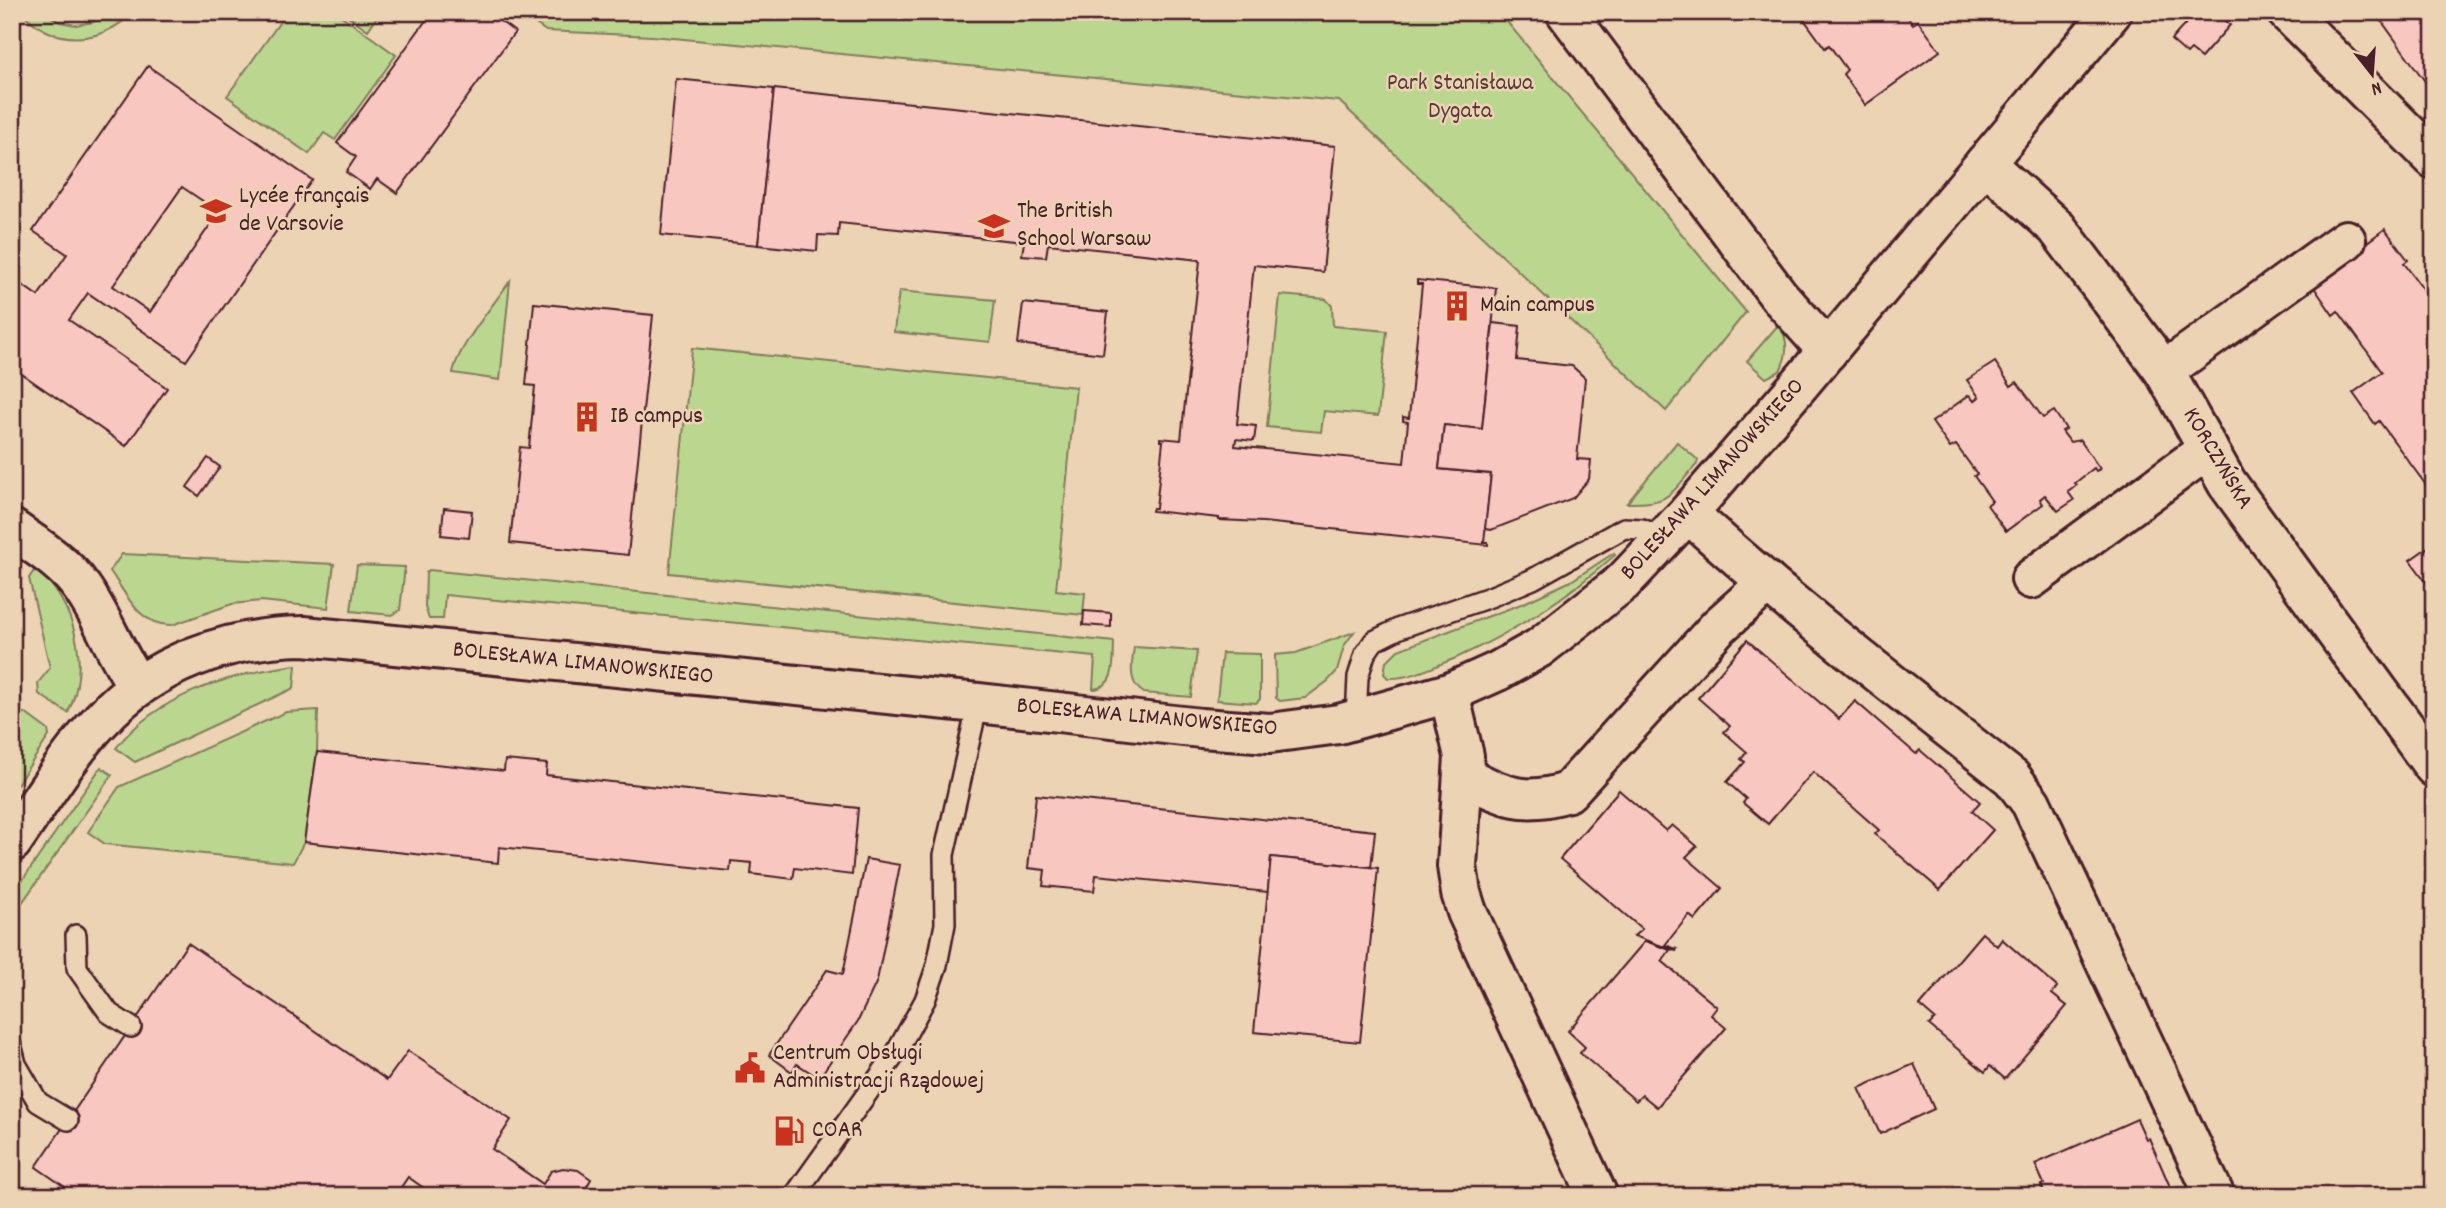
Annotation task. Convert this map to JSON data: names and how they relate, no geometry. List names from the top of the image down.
{
  "streets": {
    "street": ["KORCZYŃSKA", "BOLESŁAWA LIMANOWSKIEGO"]
  },
  "crossings": [
    ["KORCZYŃSKA", "BOLESŁAWA LIMANOWSKIEGO"]
  ],
  "parks": ["Park Stanisława Dygata"],
  "places": {
    "school or university": ["Lycée français de Varsovie", "The British School Warsaw"],
    "building": ["Main campus", "IB campus"],
    "public building": ["Centrum Obsługi Administracji Rządowej"],
    "fuel station": ["COAR"]
  },
  "north": "bottom"
}
